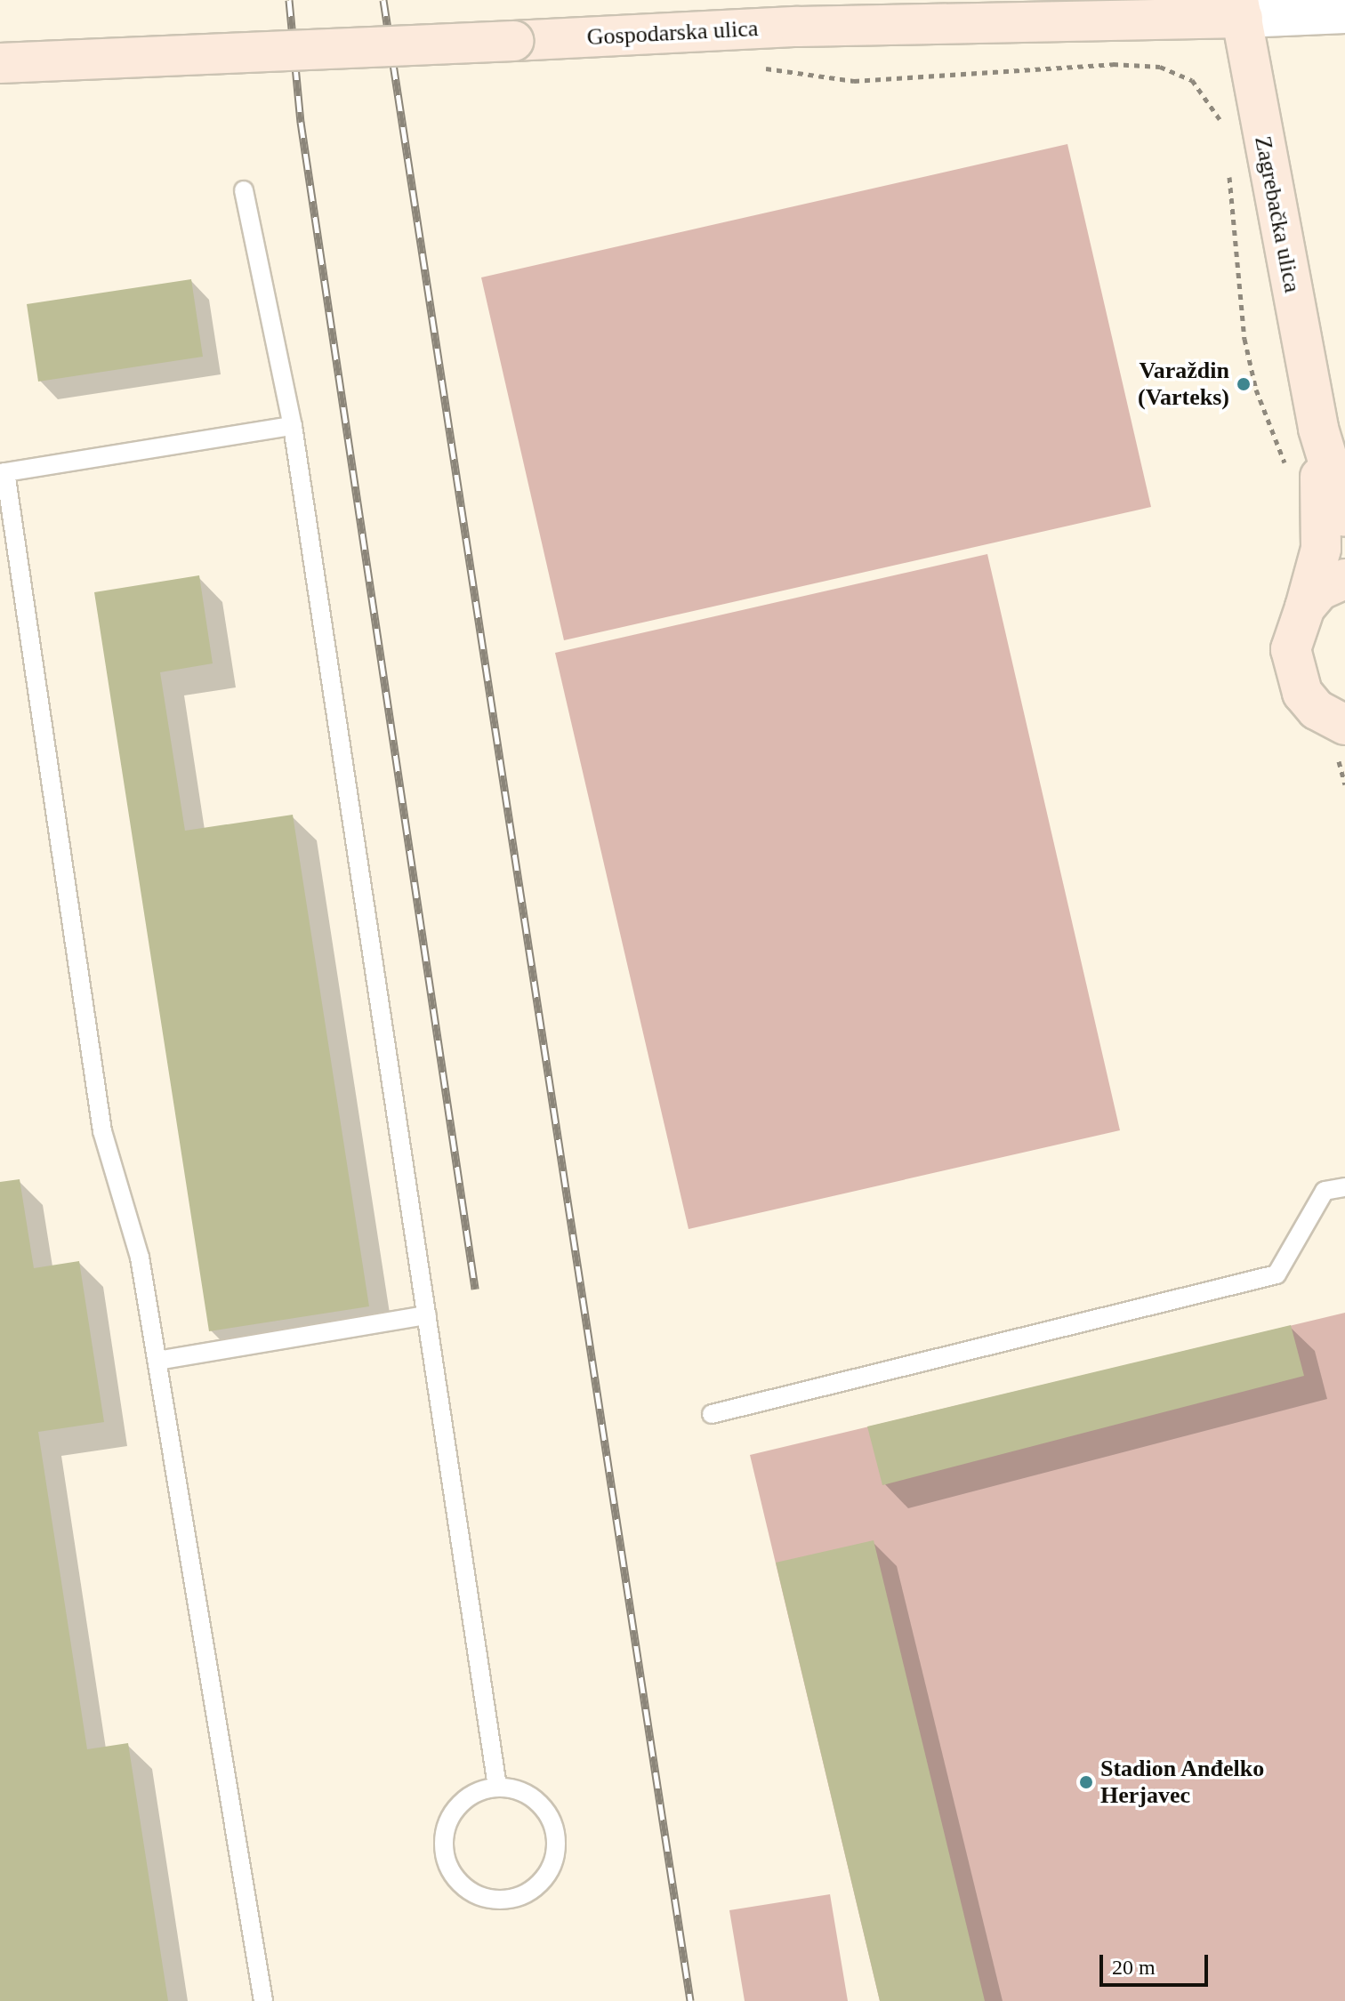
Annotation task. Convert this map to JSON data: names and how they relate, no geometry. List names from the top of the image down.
{
  "streets": {
    "main road": ["Gospodarska ulica", "Zagrebačka ulica"]
  },
  "crossings": [
    ["Gospodarska ulica", "Zagrebačka ulica"]
  ],
  "places": ["Varaždin (Varteks)", "Stadion Anđelko Herjavec"],
  "scale_bar": "20 m"
}
